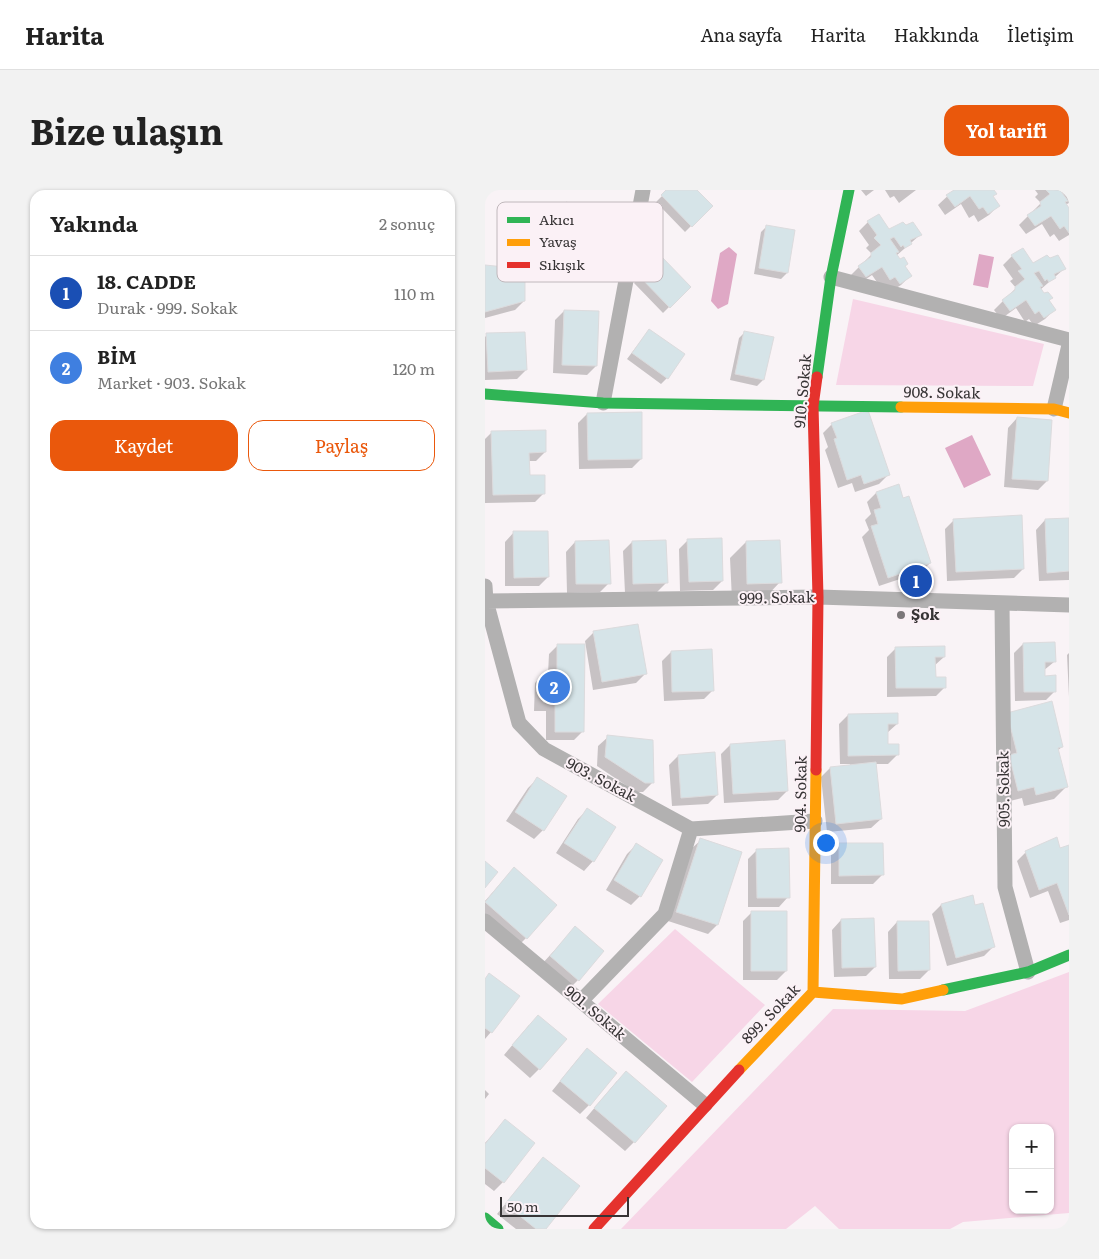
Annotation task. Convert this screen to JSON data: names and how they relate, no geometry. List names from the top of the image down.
{
  "streets": {
    "street": [
      "910. Sokak",
      "908. Sokak",
      "999. Sokak",
      "903. Sokak",
      "905. Sokak",
      "904. Sokak",
      "901. Sokak",
      "899. Sokak"
    ]
  },
  "crossings": [
    ["910. Sokak", "908. Sokak"],
    ["910. Sokak", "999. Sokak"],
    ["910. Sokak", "904. Sokak"],
    ["999. Sokak", "903. Sokak"],
    ["999. Sokak", "905. Sokak"],
    ["999. Sokak", "904. Sokak"],
    ["905. Sokak", "899. Sokak"],
    ["904. Sokak", "899. Sokak"],
    ["901. Sokak", "899. Sokak"]
  ],
  "places": ["Şok"],
  "legend": ["Akıcı", "Yavaş", "Sıkışık"],
  "scale_bar": "50 m",
  "page": {
    "header": "Harita",
    "nav": [
      "Ana sayfa",
      "Harita",
      "Hakkında",
      "İletişim"
    ],
    "title": "Bize ulaşın",
    "buttons": [
      "Yol tarifi",
      ["Kaydet", "Paylaş"]
    ],
    "heading": ["Yakında", "2 sonuç"],
    "list": [
      {
        "mark": "1",
        "name": "18. CADDE",
        "note": "Durak · 999. Sokak",
        "value": "110 m"
      },
      {
        "mark": "2",
        "name": "BİM",
        "note": "Market · 903. Sokak",
        "value": "120 m"
      }
    ],
    "pins": ["1", "2"],
    "map_buttons": ["+", "−"],
    "scale": "50 m"
  }
}
